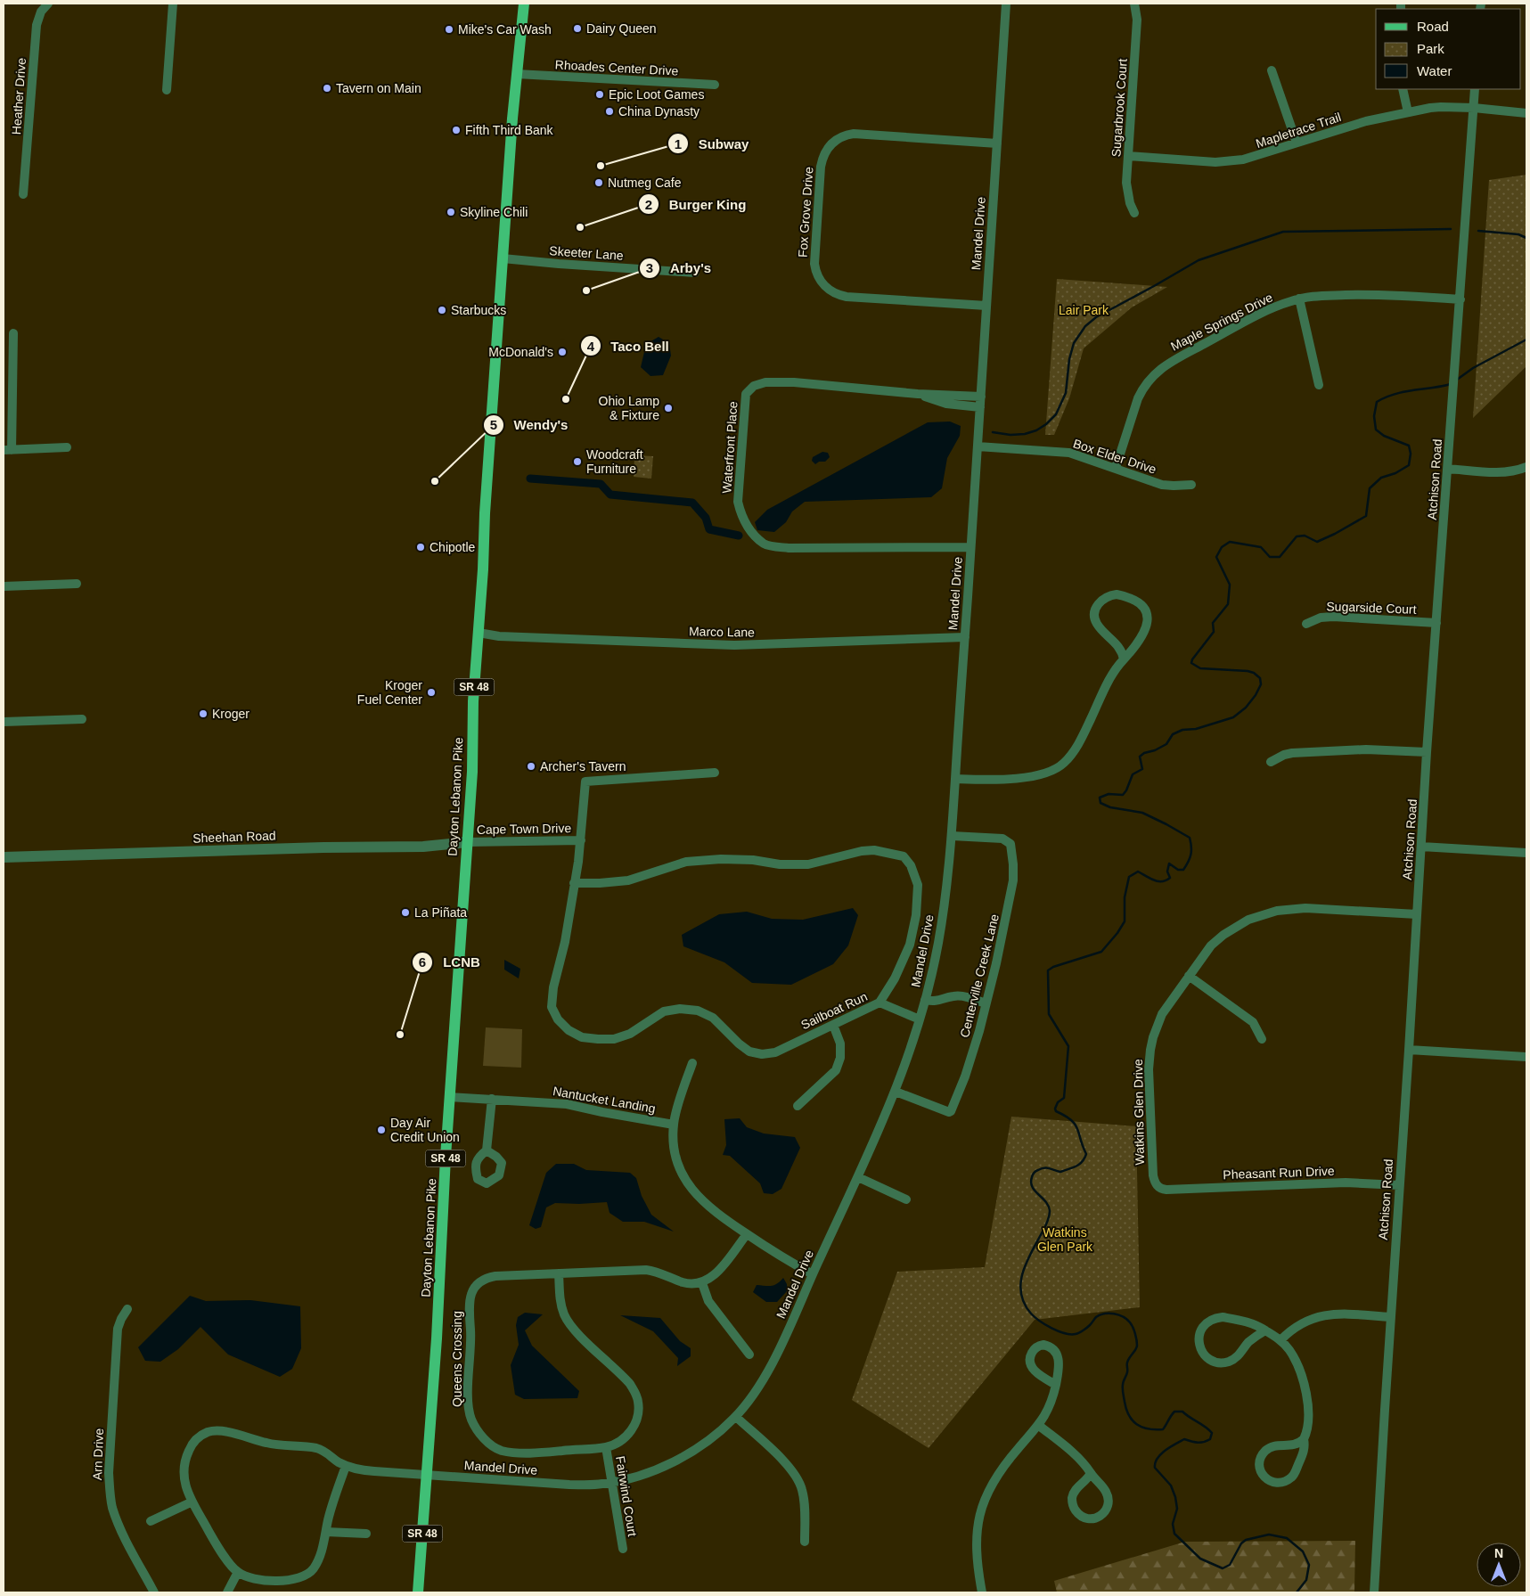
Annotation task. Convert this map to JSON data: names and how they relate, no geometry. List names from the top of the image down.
{
  "streets": {
    "main road": ["SR 48", "Dayton Lebanon Pike"],
    "street": [
      "Rhoades Center Drive",
      "Heather Drive",
      "Sugarbrook Court",
      "Mapletrace Trail",
      "Fox Grove Drive",
      "Mandel Drive",
      "Skeeter Lane",
      "Maple Springs Drive",
      "Waterfront Place",
      "Box Elder Drive",
      "Atchison Road",
      "Sugarside Court",
      "Marco Lane",
      "Cape Town Drive",
      "Sheehan Road",
      "Centerville Creek Lane",
      "Sailboat Run",
      "Nantucket Landing",
      "Watkins Glen Drive",
      "Pheasant Run Drive",
      "Queens Crossing",
      "Arn Drive",
      "Fairwind Court"
    ]
  },
  "crossings": [
    ["Rhoades Center Drive", "Dayton Lebanon Pike"],
    ["Sugarbrook Court", "Mapletrace Trail"],
    ["Mapletrace Trail", "Atchison Road"],
    ["Fox Grove Drive", "Mandel Drive"],
    ["Mandel Drive", "Waterfront Place"],
    ["Mandel Drive", "Box Elder Drive"],
    ["Mandel Drive", "Marco Lane"],
    ["Mandel Drive", "Dayton Lebanon Pike"],
    ["Mandel Drive", "Centerville Creek Lane"],
    ["Mandel Drive", "Fairwind Court"],
    ["Skeeter Lane", "Dayton Lebanon Pike"],
    ["Maple Springs Drive", "Box Elder Drive"],
    ["Maple Springs Drive", "Atchison Road"],
    ["Atchison Road", "Sugarside Court"],
    ["Atchison Road", "Watkins Glen Drive"],
    ["Atchison Road", "Pheasant Run Drive"],
    ["Marco Lane", "Dayton Lebanon Pike"],
    ["Dayton Lebanon Pike", "Cape Town Drive"],
    ["Dayton Lebanon Pike", "Sheehan Road"],
    ["Dayton Lebanon Pike", "Nantucket Landing"],
    ["Cape Town Drive", "Sheehan Road"],
    ["Cape Town Drive", "Sailboat Run"],
    ["Watkins Glen Drive", "Pheasant Run Drive"],
    ["Queens Crossing", "Fairwind Court"]
  ],
  "parks": ["Lair Park", "Watkins Glen Park"],
  "places": [
    "Dairy Queen",
    "Mike's Car Wash",
    "Tavern on Main",
    "Epic Loot Games",
    "China Dynasty",
    "Fifth Third Bank",
    "Subway",
    "Nutmeg Cafe",
    "Skyline Chili",
    "Burger King",
    "Arby's",
    "Starbucks",
    "McDonald's",
    "Taco Bell",
    "Ohio Lamp & Fixture",
    "Woodcraft Furniture",
    "Wendy's",
    "Chipotle",
    "Kroger Fuel Center",
    "Kroger",
    "Archer's Tavern",
    "La Piñata",
    "LCNB",
    "Day Air Credit Union"
  ],
  "legend": ["Road", "Park", "Water"],
  "north": "top"
}
